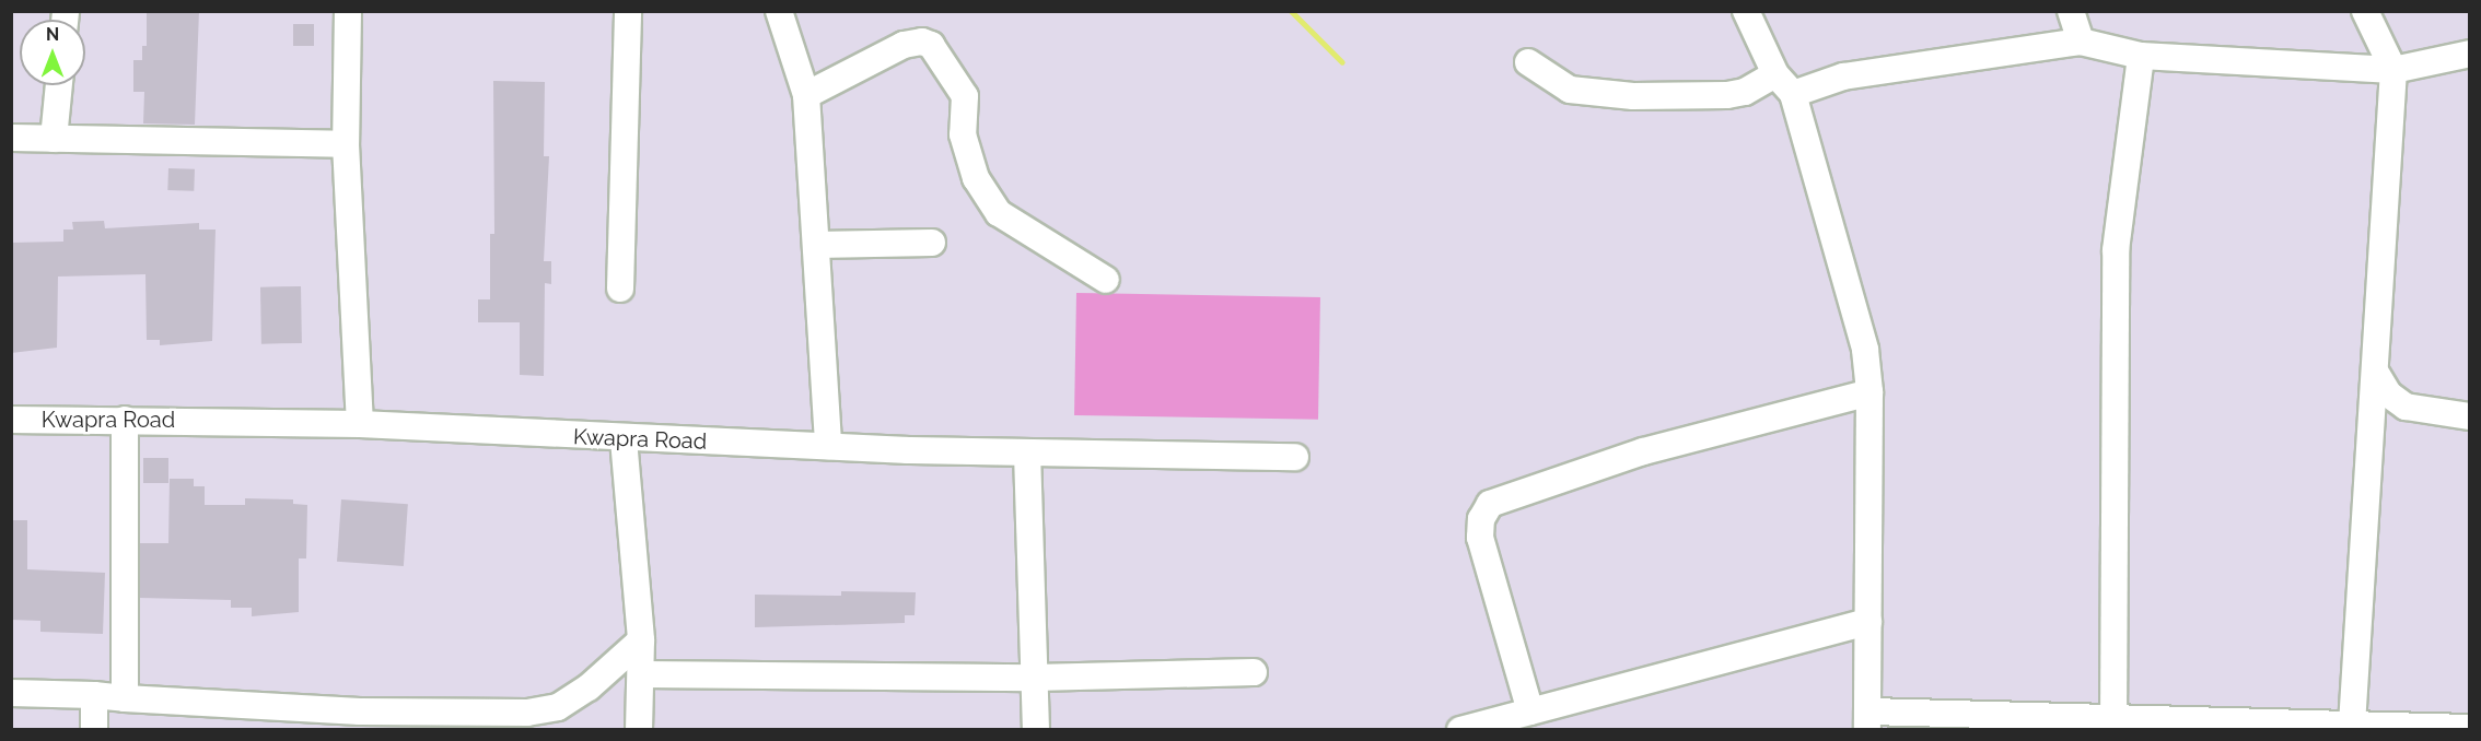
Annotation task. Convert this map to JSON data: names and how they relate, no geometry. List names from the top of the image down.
{
  "streets": {
    "street": ["Kwapra Road"]
  },
  "north": "top"
}
